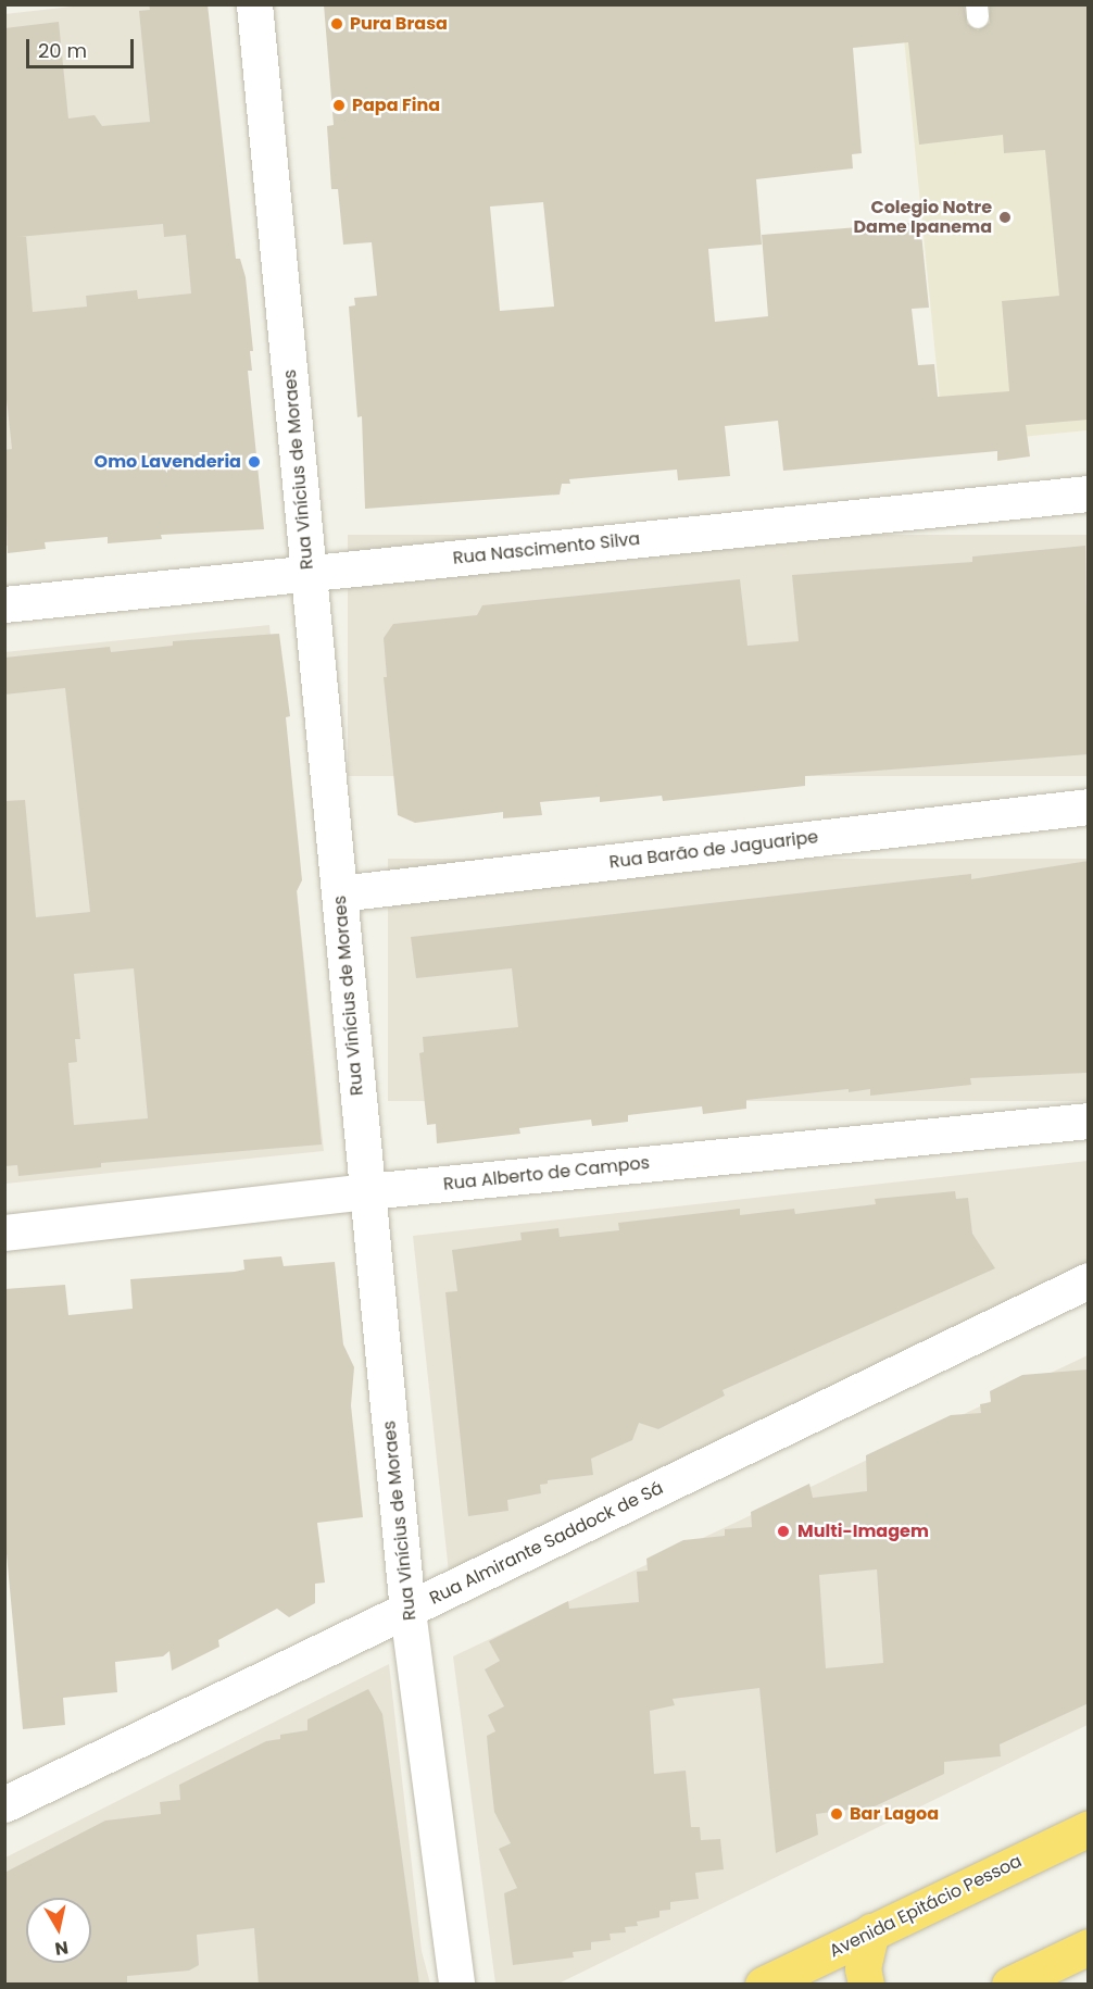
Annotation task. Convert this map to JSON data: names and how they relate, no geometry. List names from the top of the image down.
{
  "streets": {
    "highway": ["Avenida Epitácio Pessoa"],
    "street": [
      "Rua Vinícius de Moraes",
      "Rua Nascimento Silva",
      "Rua Barão de Jaguaripe",
      "Rua Alberto de Campos",
      "Rua Almirante Saddock de Sá"
    ]
  },
  "crossings": [
    ["Rua Vinícius de Moraes", "Rua Nascimento Silva"],
    ["Rua Vinícius de Moraes", "Rua Barão de Jaguaripe"],
    ["Rua Vinícius de Moraes", "Rua Alberto de Campos"],
    ["Rua Vinícius de Moraes", "Rua Almirante Saddock de Sá"]
  ],
  "places": [
    "Pura Brasa",
    "Papa Fina",
    "Colegio Notre Dame Ipanema",
    "Omo Lavenderia",
    "Multi-Imagem",
    "Bar Lagoa"
  ],
  "scale_bar": "20 m",
  "north": "bottom"
}
